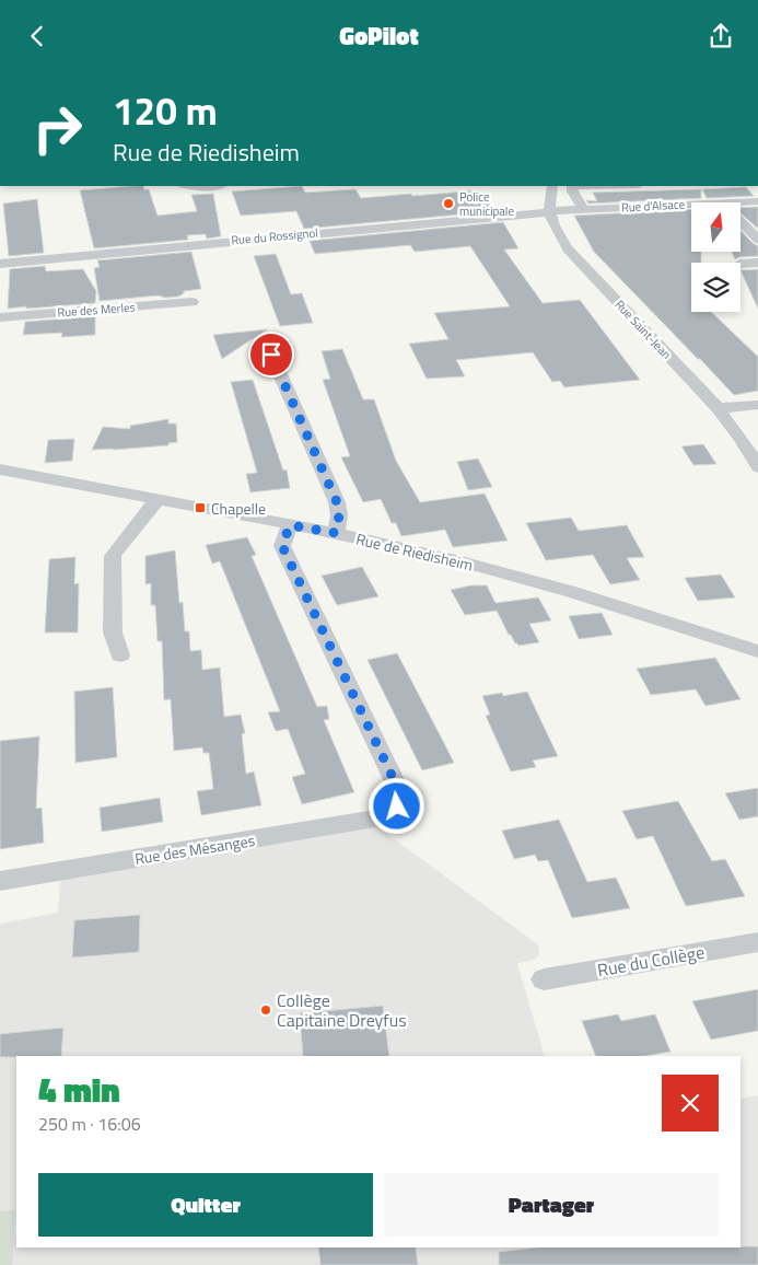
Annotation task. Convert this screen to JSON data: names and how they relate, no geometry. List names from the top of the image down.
{
  "streets": {
    "street": [
      "Rue d'Alsace",
      "Rue du Rossignol",
      "Rue des Merles",
      "Rue Saint-Jean",
      "Rue de Riedisheim",
      "Rue des Mésanges",
      "Rue du Collège"
    ]
  },
  "crossings": [
    ["Rue d'Alsace", "Rue du Rossignol"],
    ["Rue d'Alsace", "Rue Saint-Jean"],
    ["Rue du Rossignol", "Rue Saint-Jean"],
    ["Rue de Riedisheim", "Rue des Mésanges"]
  ],
  "places": {
    "other": ["Police municipale", "Collège Capitaine Dreyfus"],
    "transit": ["Chapelle"]
  },
  "north": "top",
  "page": {
    "header": "GoPilot",
    "turn": ["120 m", "Rue de Riedisheim"],
    "heading": ["4 min", "250 m · 16:06"],
    "buttons": ["Quitter", "Partager"]
  }
}
